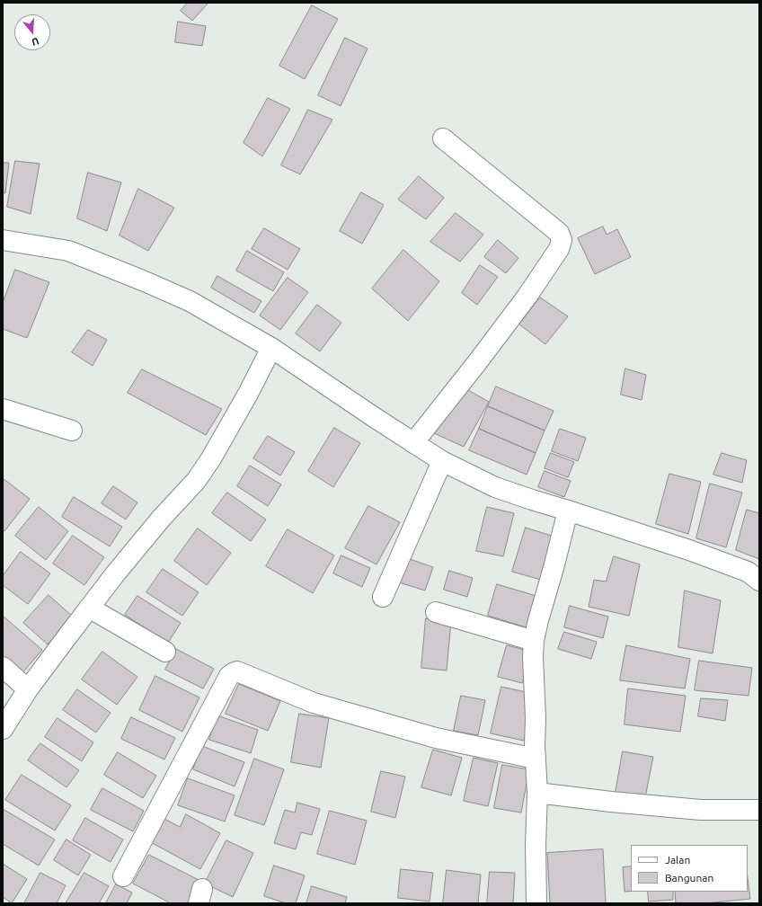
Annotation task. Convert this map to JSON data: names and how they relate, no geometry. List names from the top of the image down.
{
  "legend": ["Jalan", "Bangunan"],
  "north": "bottom"
}
